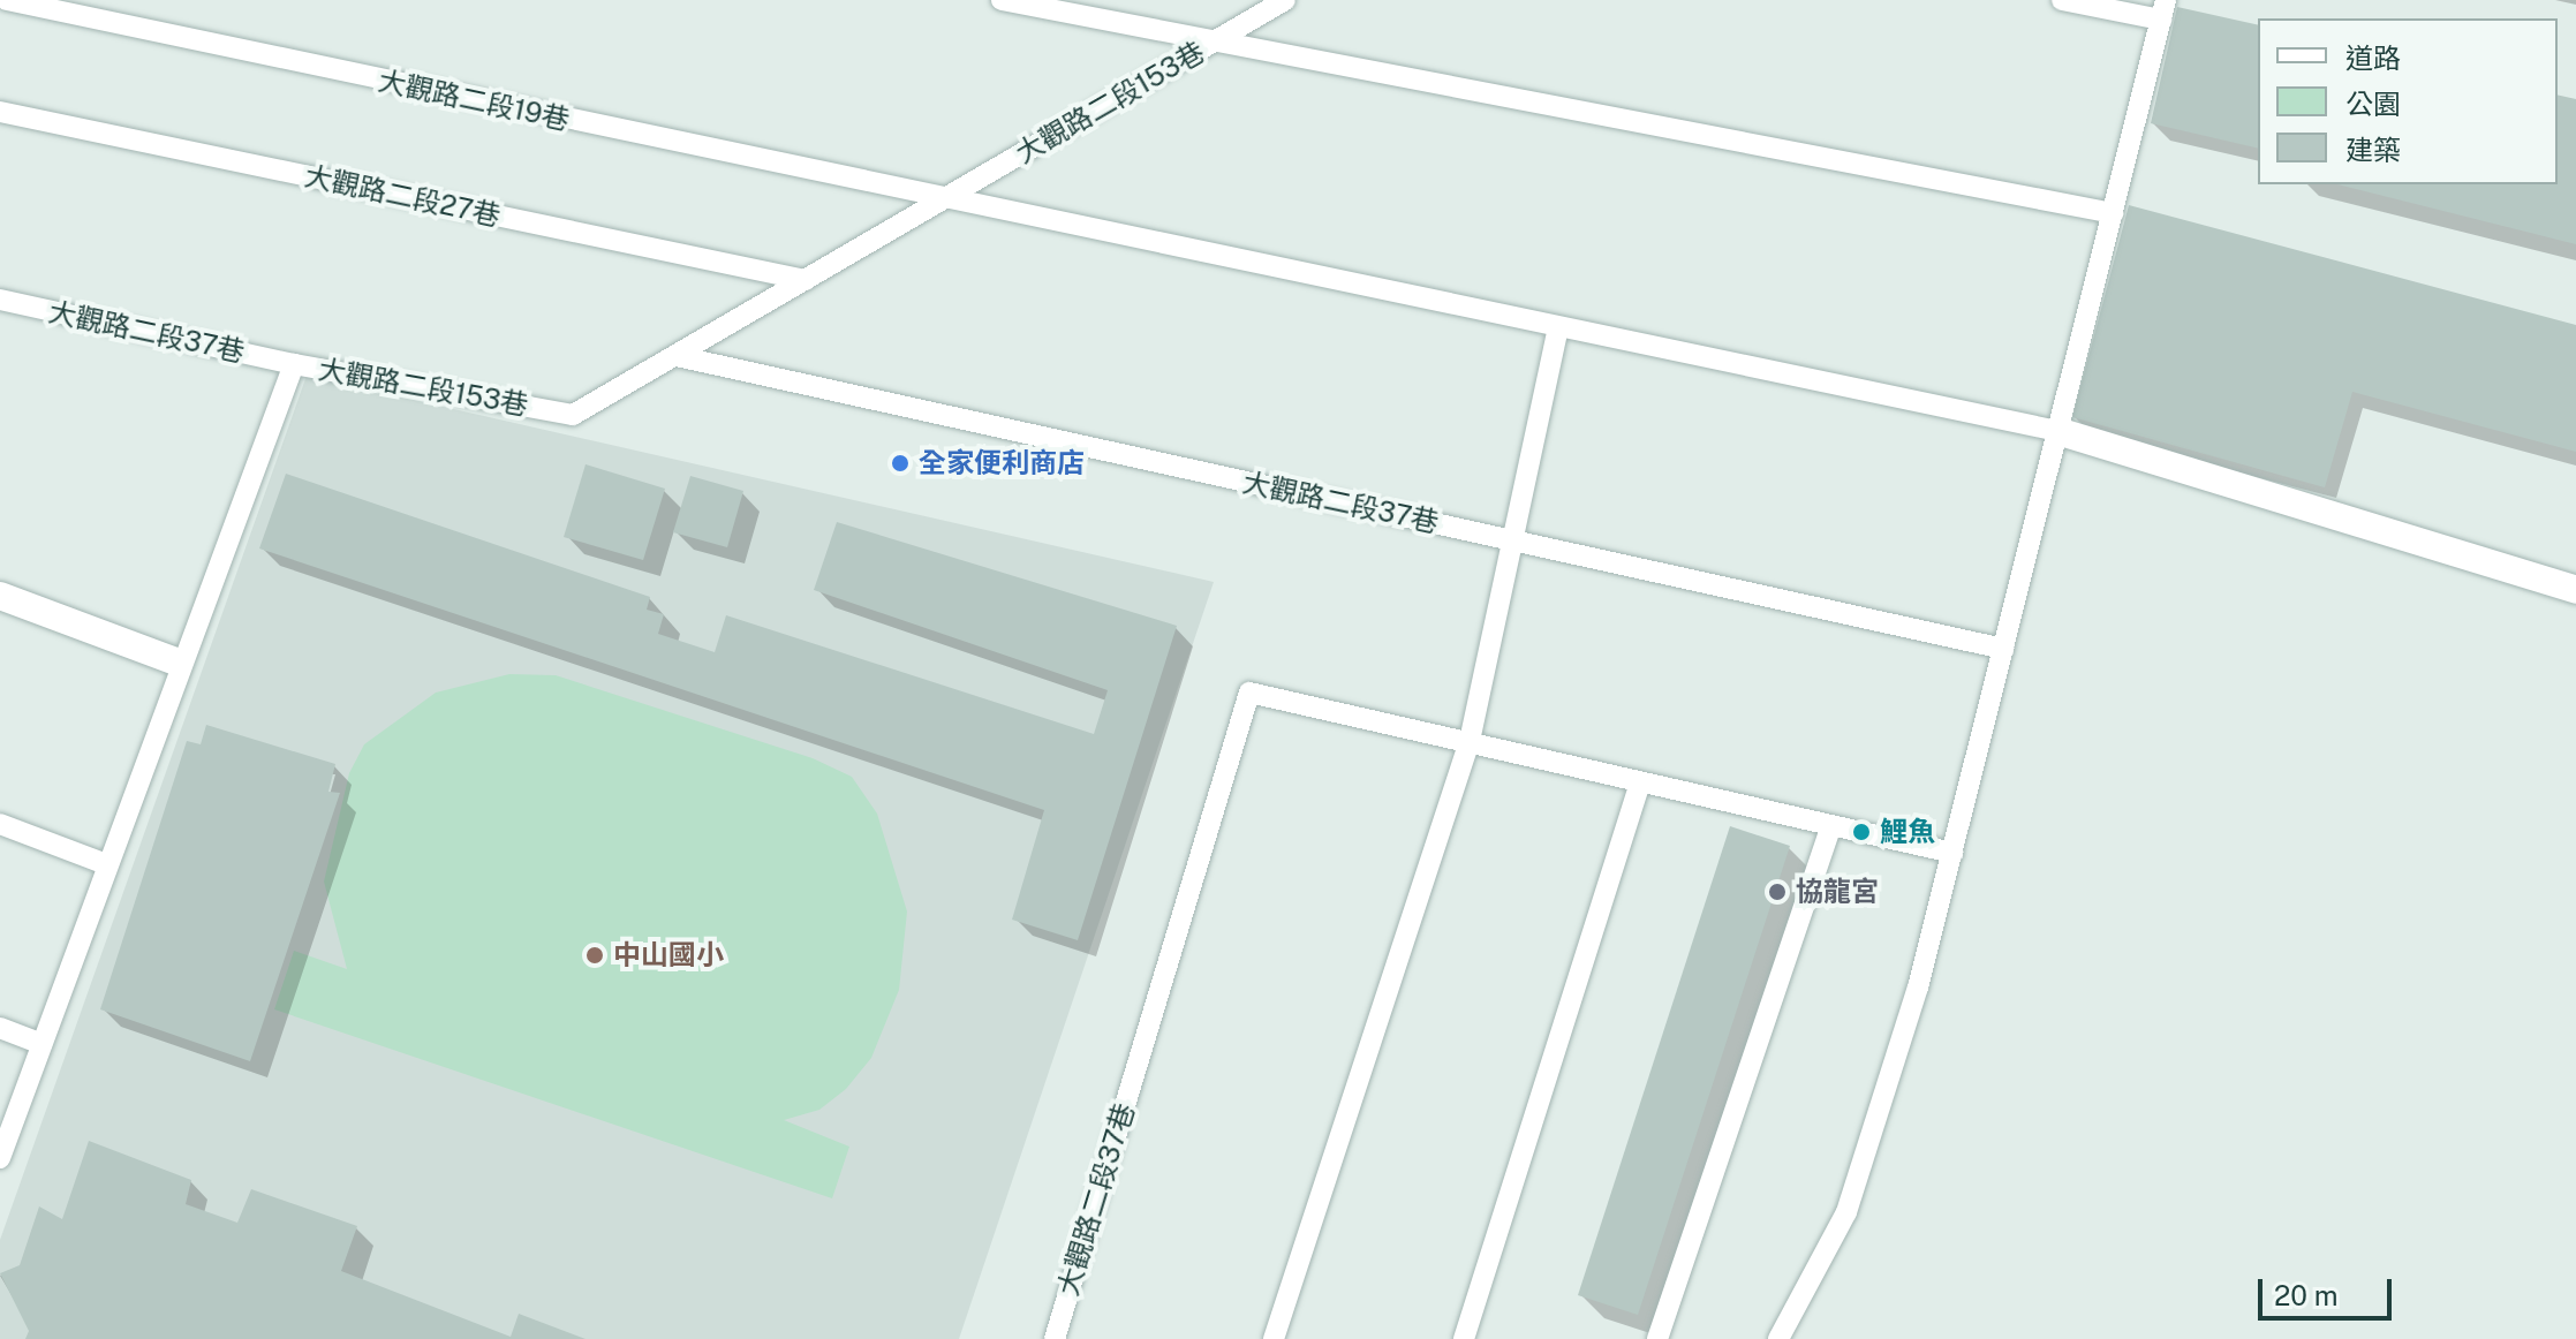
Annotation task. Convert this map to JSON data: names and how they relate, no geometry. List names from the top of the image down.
{
  "streets": {
    "lane": [
      "大觀路二段19巷",
      "大觀路二段153巷",
      "大觀路二段27巷",
      "大觀路二段37巷"
    ]
  },
  "crossings": [
    ["大觀路二段19巷", "大觀路二段153巷"],
    ["大觀路二段153巷", "大觀路二段27巷"],
    ["大觀路二段153巷", "大觀路二段37巷"]
  ],
  "places": [
    "全家便利商店",
    "鯉魚",
    "協龍宮",
    "中山國小"
  ],
  "legend": ["道路", "公園", "建築"],
  "scale_bar": "20 m"
}
